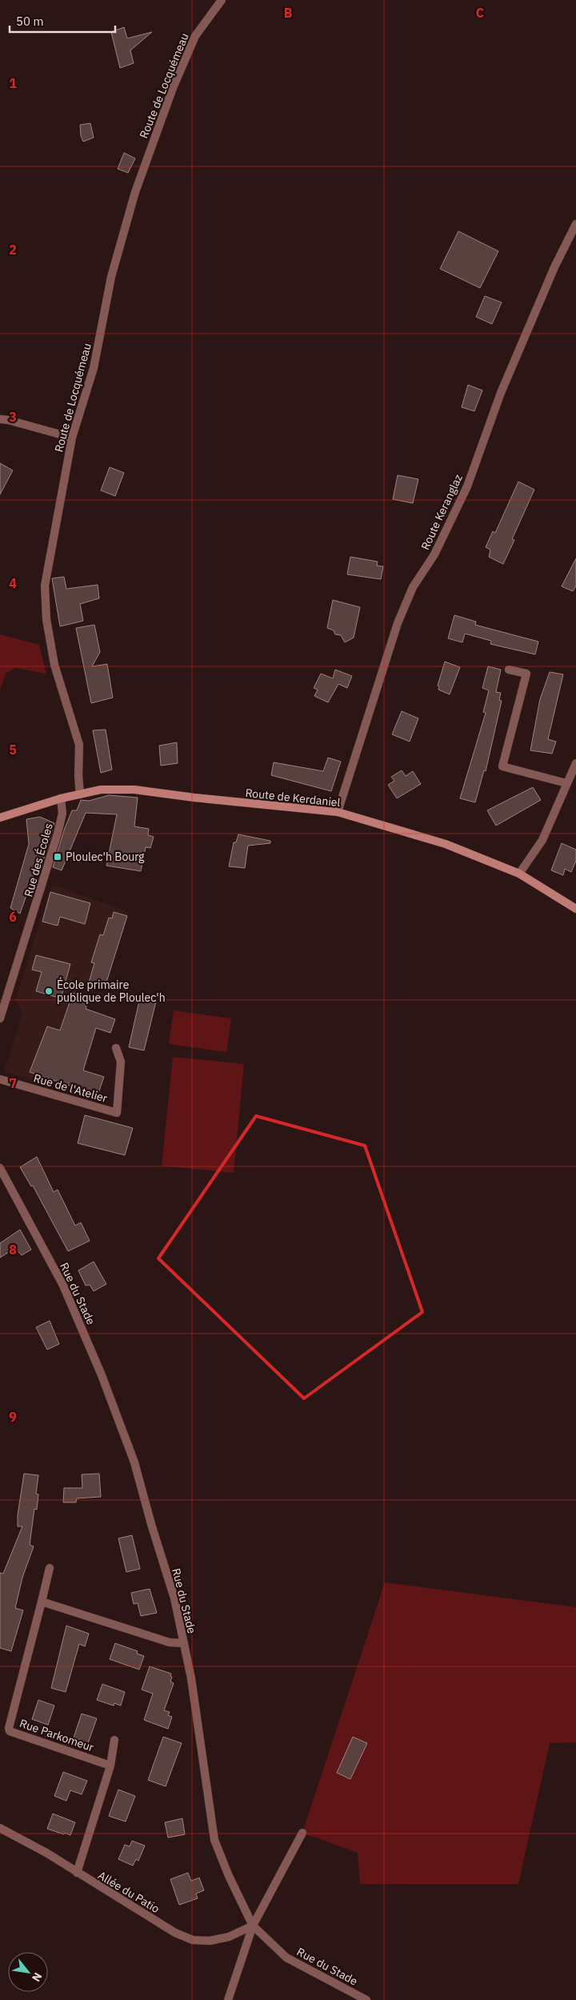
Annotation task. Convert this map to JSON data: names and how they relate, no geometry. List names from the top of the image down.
{
  "streets": {
    "street": [
      "Route de Locquémeau",
      "Route Keranglaz",
      "Route de Kerdaniel",
      "Rue des Écoles",
      "Rue de l'Atelier",
      "Rue du Stade",
      "Rue Parkomeur",
      "Allée du Patio"
    ]
  },
  "crossings": [
    ["Route de Locquémeau", "Route de Kerdaniel"],
    ["Route Keranglaz", "Route de Kerdaniel"],
    ["Route de Kerdaniel", "Rue des Écoles"],
    ["Rue du Stade", "Allée du Patio"]
  ],
  "places": {
    "transit": ["Ploulec'h Bourg"],
    "other": ["École primaire publique de Ploulec'h"]
  },
  "scale_bar": "50 m",
  "north": "bottom right",
  "grid": {
    "columns": ["B", "C"],
    "rows": [
      "1",
      "2",
      "3",
      "4",
      "5",
      "6",
      "7",
      "8",
      "9"
    ]
  }
}
